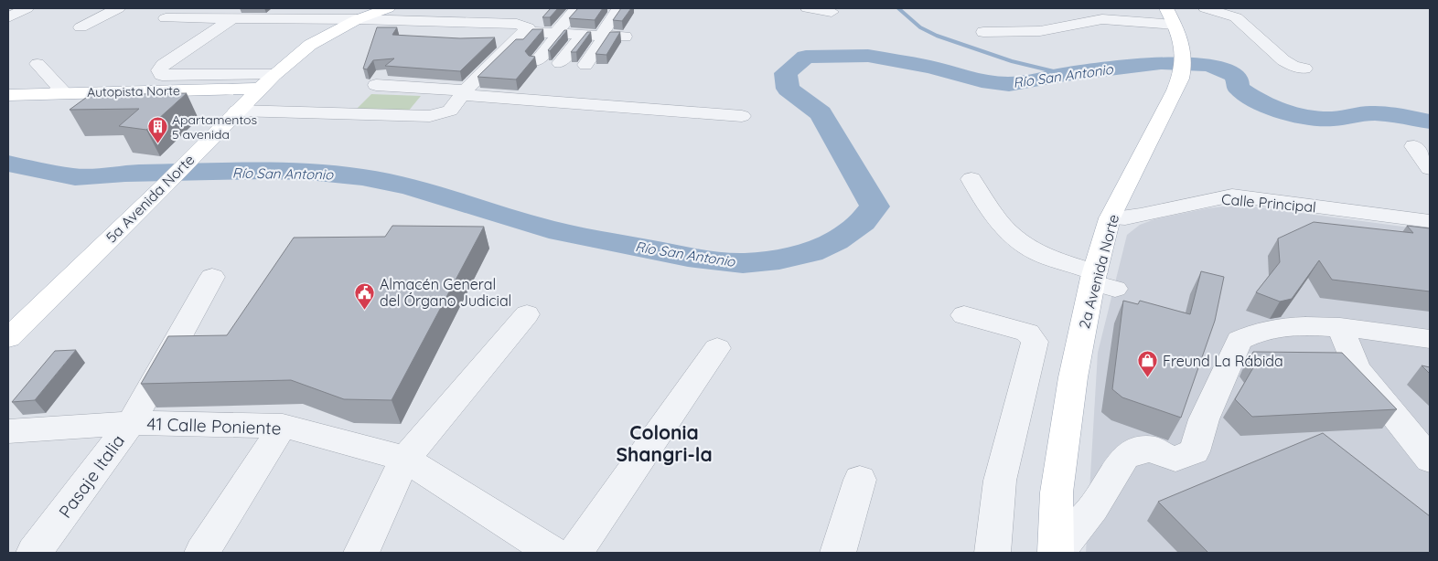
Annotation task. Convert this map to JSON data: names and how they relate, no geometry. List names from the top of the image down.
{
  "streets": {
    "main road": ["Autopista Norte", "5a Avenida Norte", "2a Avenida Norte"],
    "street": ["Calle Principal", "41 Calle Poniente", "Pasaje Italia"]
  },
  "crossings": [
    ["Autopista Norte", "5a Avenida Norte"],
    ["Calle Principal", "2a Avenida Norte"],
    ["41 Calle Poniente", "Pasaje Italia"]
  ],
  "districts": ["Colonia Shangri-la"],
  "water": ["Río San Antonio"],
  "places": {
    "building": ["Apartamentos 5 avenida"],
    "public building": ["Almacén General del Órgano Judicial"],
    "shop": ["Freund La Rábida"]
  }
}
